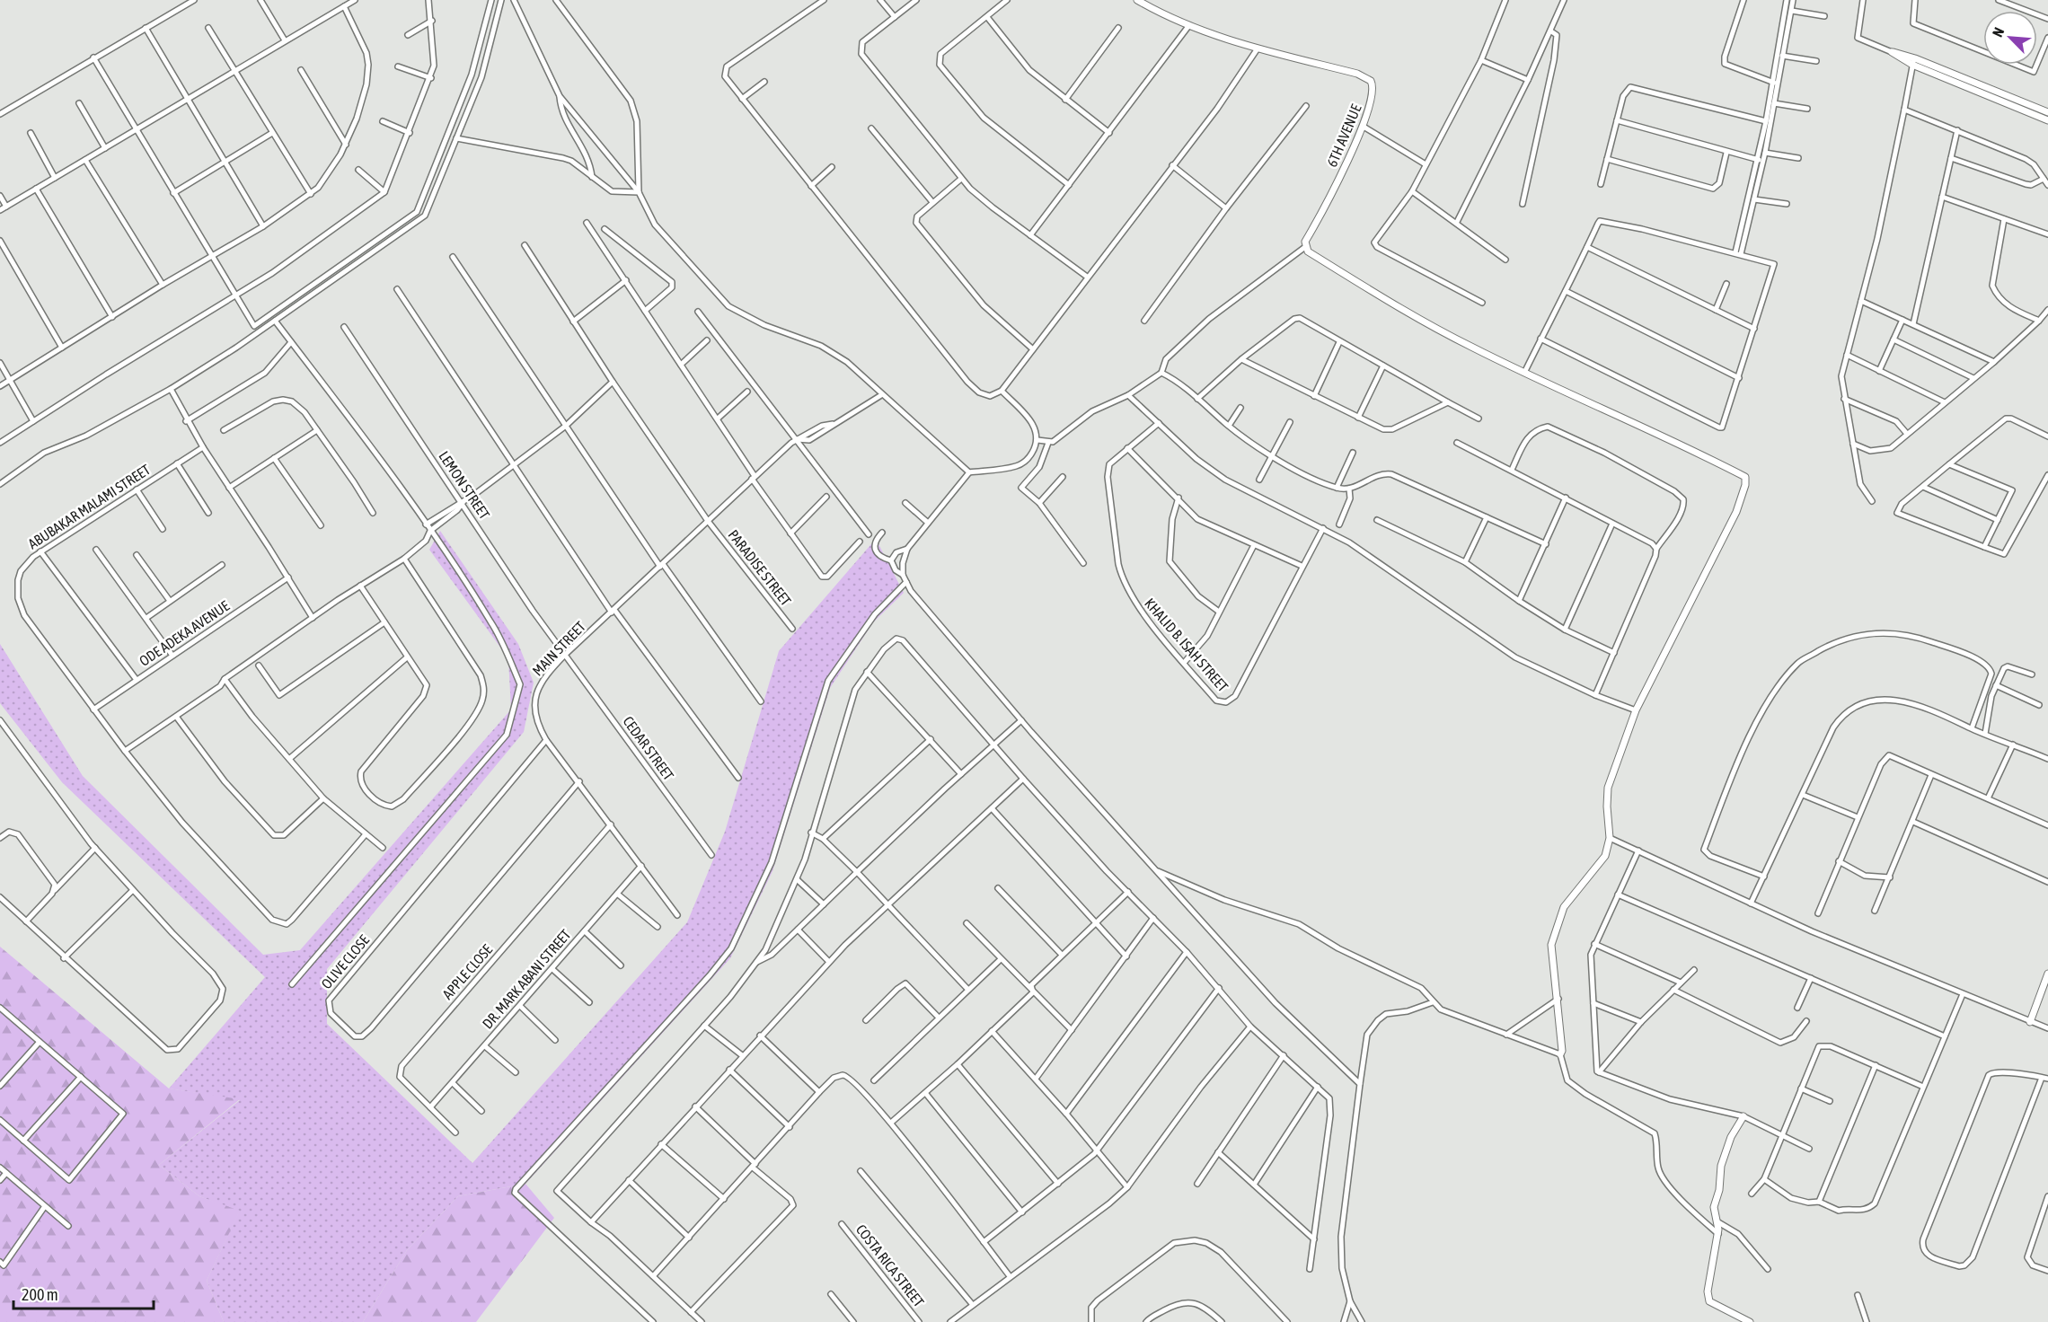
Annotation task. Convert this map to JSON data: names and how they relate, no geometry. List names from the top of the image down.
{
  "streets": {
    "street": [
      "6TH AVENUE",
      "LEMON STREET",
      "ABUBAKAR MALAMI STREET",
      "PARADISE STREET",
      "ODE ADEKA AVENUE",
      "KHALID B. ISAH STREET",
      "MAIN STREET",
      "CEDAR STREET",
      "OLIVE CLOSE",
      "APPLE CLOSE",
      "DR. MARK ABANI STREET",
      "COSTA RICA STREET"
    ]
  },
  "crossings": [
    ["LEMON STREET", "MAIN STREET"],
    ["LEMON STREET", "CEDAR STREET"],
    ["ABUBAKAR MALAMI STREET", "ODE ADEKA AVENUE"],
    ["PARADISE STREET", "MAIN STREET"],
    ["MAIN STREET", "CEDAR STREET"],
    ["MAIN STREET", "OLIVE CLOSE"],
    ["MAIN STREET", "APPLE CLOSE"],
    ["MAIN STREET", "DR. MARK ABANI STREET"],
    ["APPLE CLOSE", "DR. MARK ABANI STREET"]
  ],
  "scale_bar": "200 m",
  "north": "top left"
}
